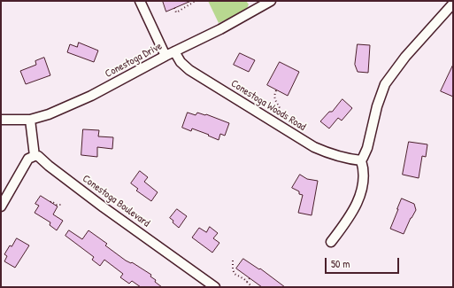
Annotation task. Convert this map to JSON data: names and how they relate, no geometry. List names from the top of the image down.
{
  "streets": {
    "street": ["Conestoga Drive", "Conestoga Woods Road", "Conestoga Boulevard"]
  },
  "crossings": [
    ["Conestoga Drive", "Conestoga Woods Road"]
  ],
  "scale_bar": "50 m"
}
